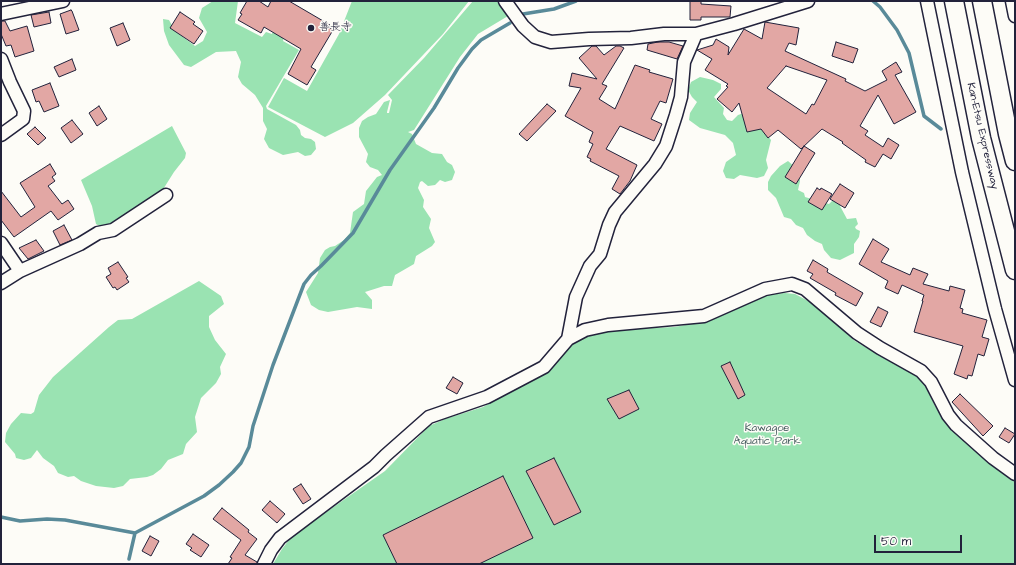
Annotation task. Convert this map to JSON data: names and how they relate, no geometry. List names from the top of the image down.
{
  "streets": {
    "highway": ["Kan-Etsu Expressway"]
  },
  "parks": ["Kawagoe Aquatic Park"],
  "places": ["善長寺"],
  "scale_bar": "50 m"
}
